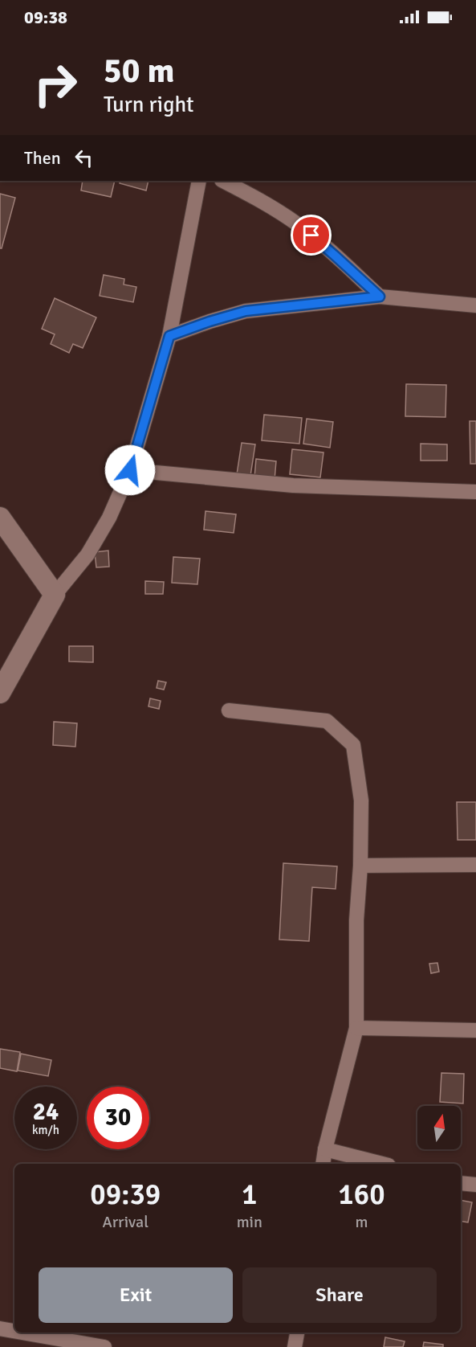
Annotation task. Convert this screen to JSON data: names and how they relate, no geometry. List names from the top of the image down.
{
  "north": "top",
  "page": {
    "status": "09:38",
    "turn": ["50 m", "Turn right"],
    "then": "Then",
    "speed": "24 km/h",
    "limit": "30",
    "eta": [
      "09:39",
      "Arrival",
      "1",
      "min",
      "160",
      "m"
    ],
    "buttons": ["Exit", "Share"]
  }
}
